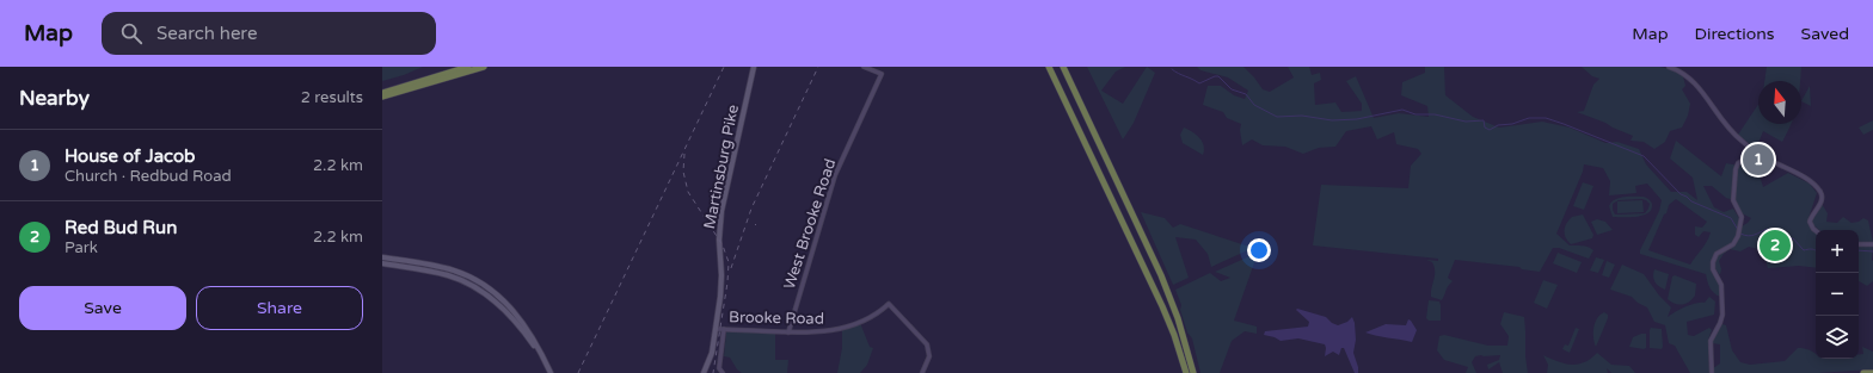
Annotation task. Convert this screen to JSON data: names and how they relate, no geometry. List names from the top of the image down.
{
  "streets": {
    "main road": ["Martinsburg Pike"],
    "street": ["West Brooke Road", "Brooke Road"]
  },
  "crossings": [
    ["Martinsburg Pike", "Brooke Road"],
    ["West Brooke Road", "Brooke Road"]
  ],
  "north": "top",
  "page": {
    "header": "Map",
    "search": "Search here",
    "nav": ["Map", "Directions", "Saved"],
    "heading": ["Nearby", "2 results"],
    "list": [
      {
        "mark": "1",
        "name": "House of Jacob",
        "note": "Church · Redbud Road",
        "value": "2.2 km"
      },
      {
        "mark": "2",
        "name": "Red Bud Run",
        "note": "Park",
        "value": "2.2 km"
      }
    ],
    "pins": ["1", "2"],
    "map_buttons": ["+", "−"],
    "buttons": ["Save", "Share"]
  }
}
